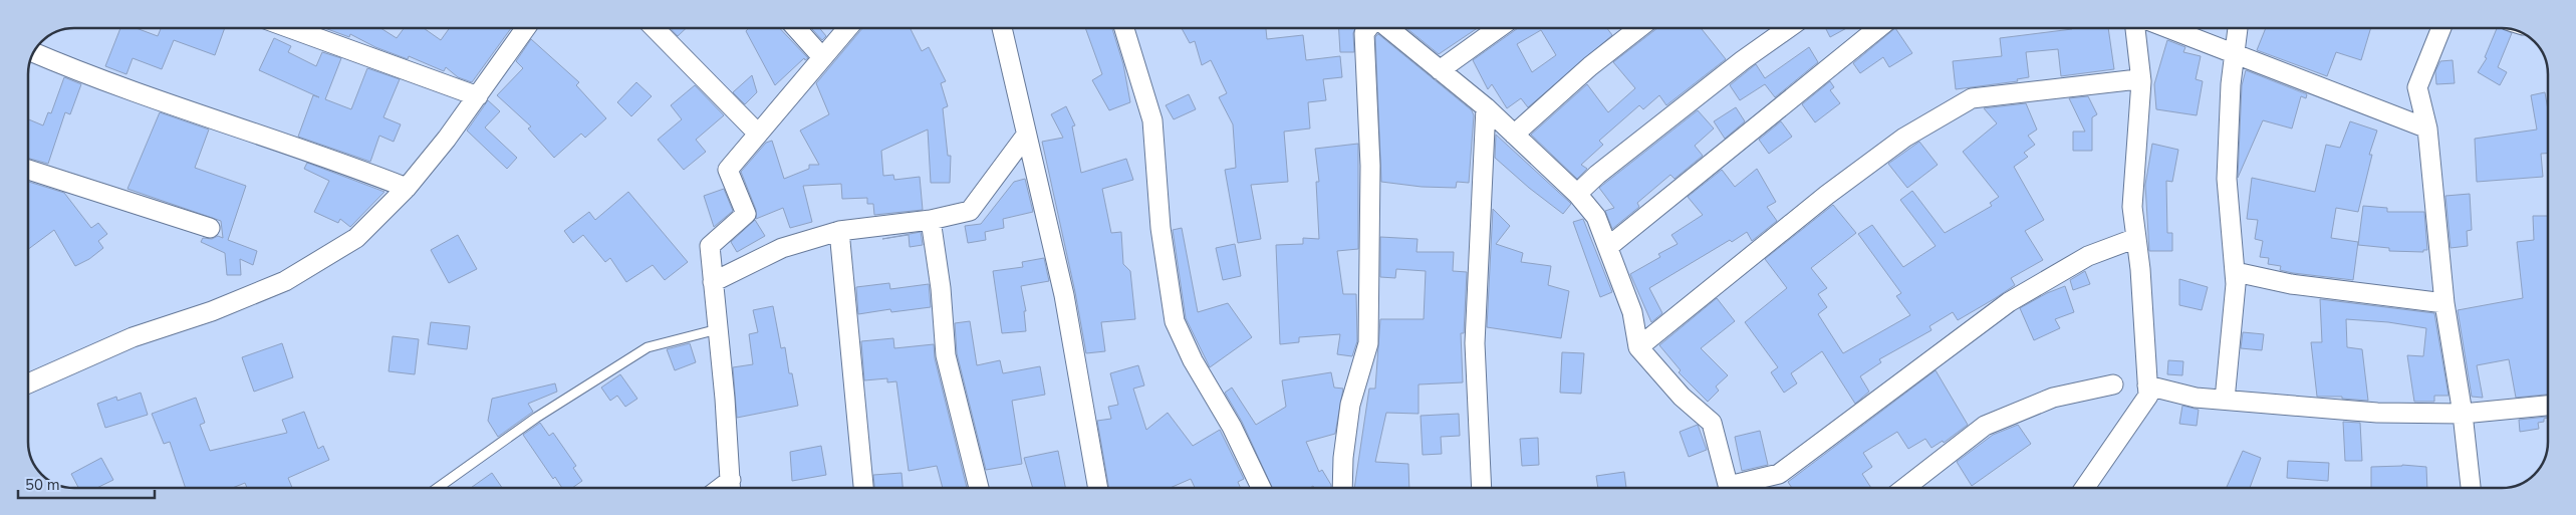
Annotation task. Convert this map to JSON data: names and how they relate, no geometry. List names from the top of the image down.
{
  "scale_bar": "50 m"
}
